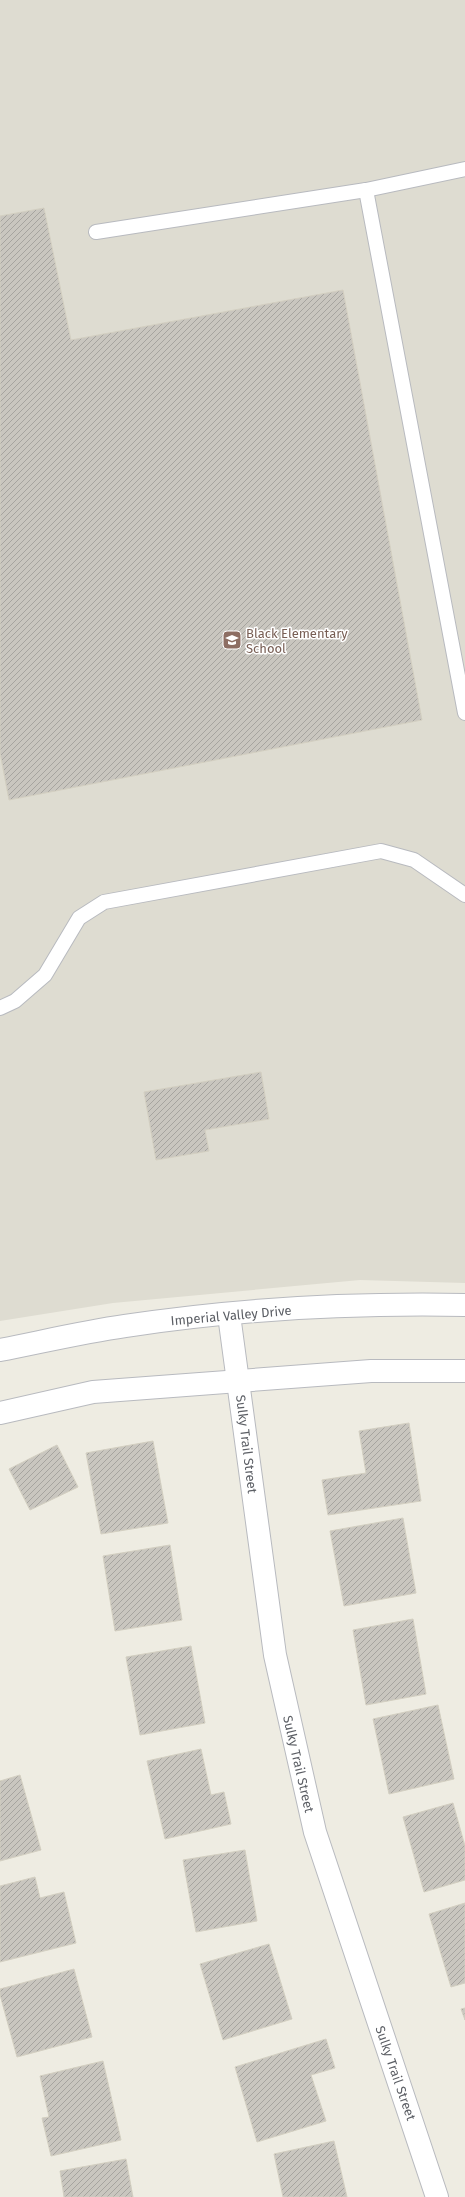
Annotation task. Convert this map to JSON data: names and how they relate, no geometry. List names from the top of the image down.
{
  "streets": {
    "street": ["Imperial Valley Drive", "Sulky Trail Street"]
  },
  "crossings": [
    ["Imperial Valley Drive", "Sulky Trail Street"]
  ],
  "places": {
    "school or university": ["Black Elementary School"]
  }
}
